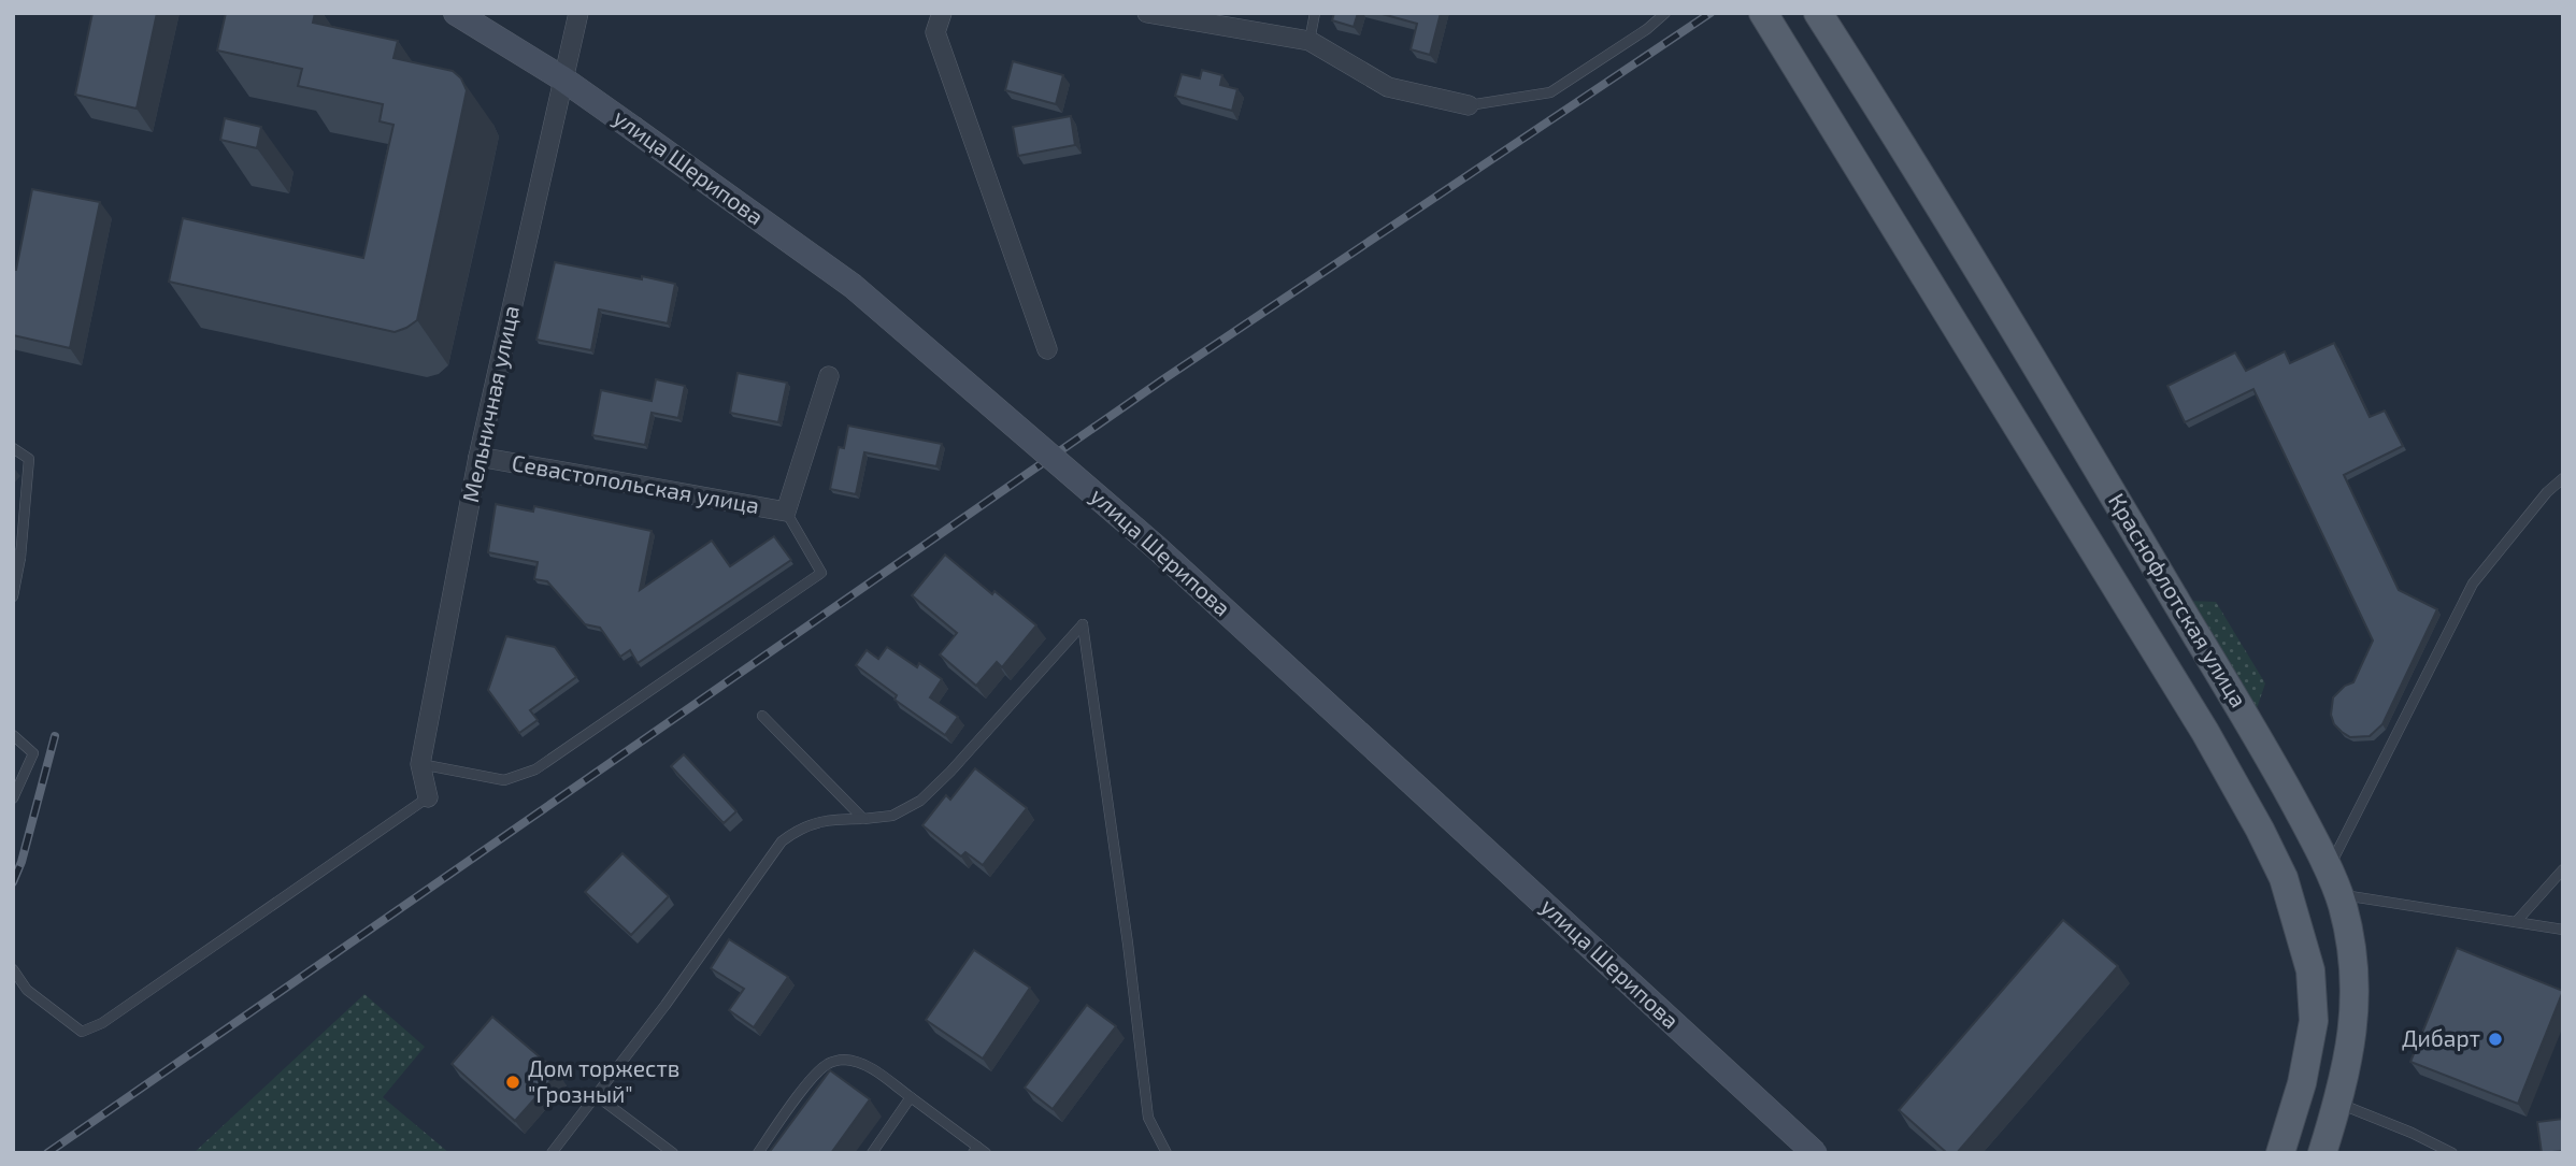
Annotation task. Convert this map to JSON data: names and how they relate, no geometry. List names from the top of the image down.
{
  "streets": {
    "main road": ["улица Шерипова", "Краснофлотская улица"],
    "street": ["Мельничная улица", "Севастопольская улица"]
  },
  "crossings": [
    ["улица Шерипова", "Мельничная улица"],
    ["Мельничная улица", "Севастопольская улица"]
  ],
  "places": ["Дибарт", "Дом торжеств \"Грозный\""]
}
